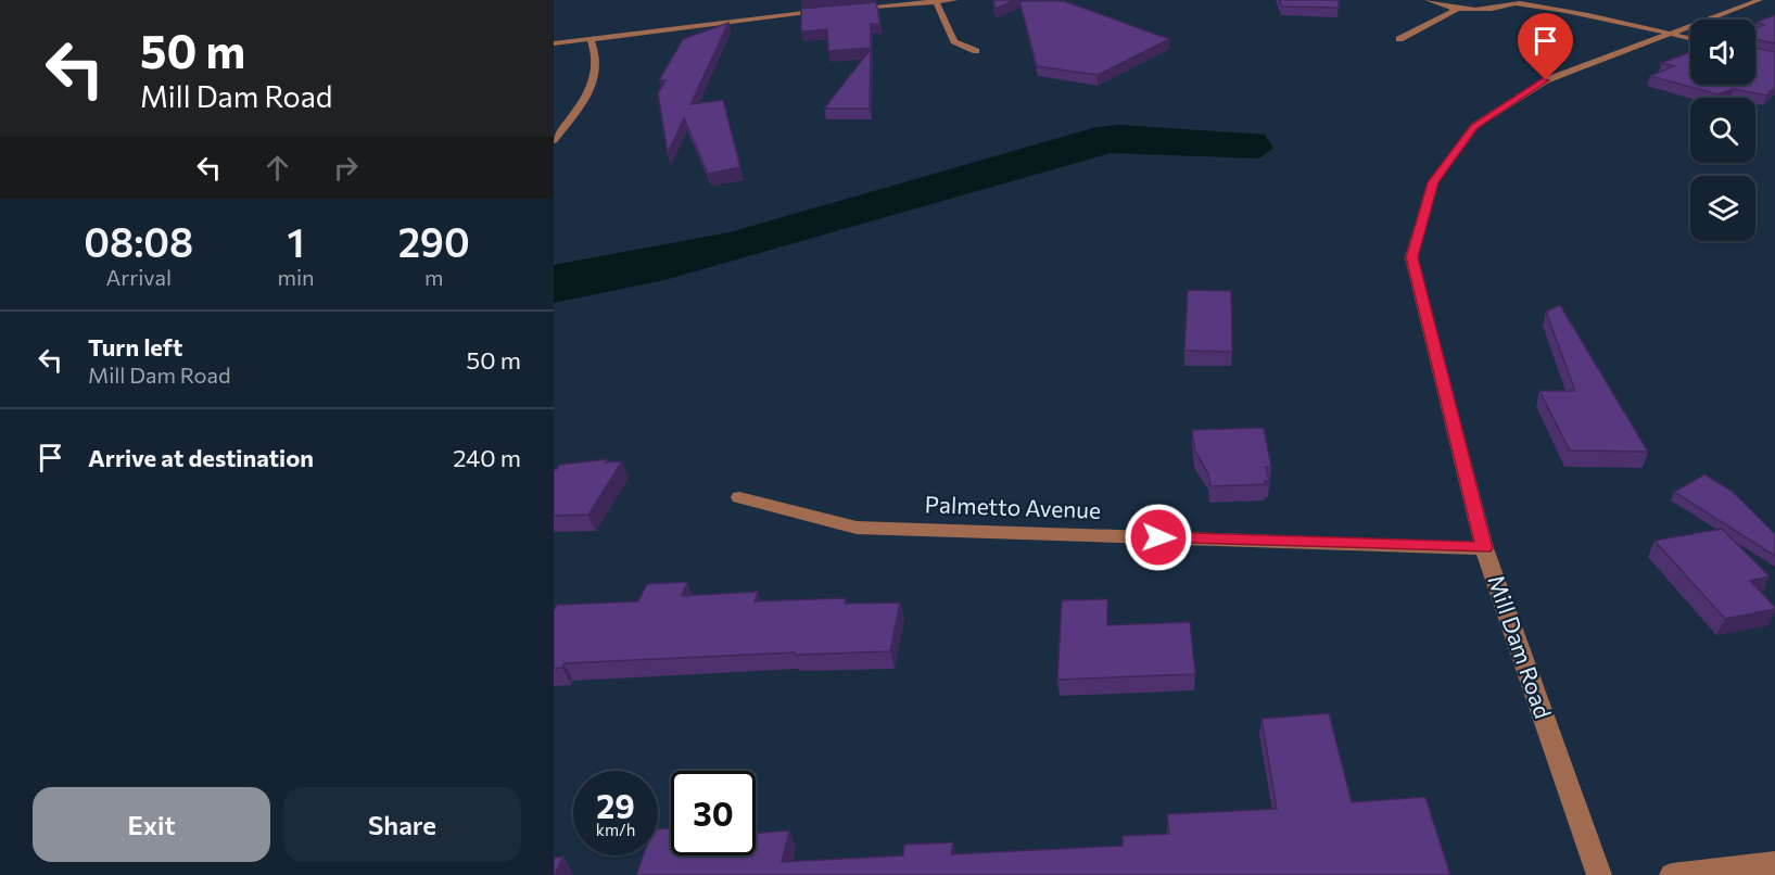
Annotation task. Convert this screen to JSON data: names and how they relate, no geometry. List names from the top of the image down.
{
  "streets": {
    "street": ["Palmetto Avenue", "Mill Dam Road"]
  },
  "crossings": [
    ["Palmetto Avenue", "Mill Dam Road"]
  ],
  "page": {
    "turn": ["50 m", "Mill Dam Road"],
    "eta": [
      "08:08",
      "Arrival",
      "1",
      "min",
      "290",
      "m"
    ],
    "list": [
      {
        "name": "Turn left",
        "note": "Mill Dam Road",
        "value": "50 m"
      },
      {
        "name": "Arrive at destination",
        "value": "240 m"
      }
    ],
    "speed": "29 km/h",
    "limit": "30",
    "buttons": ["Exit", "Share"]
  }
}
